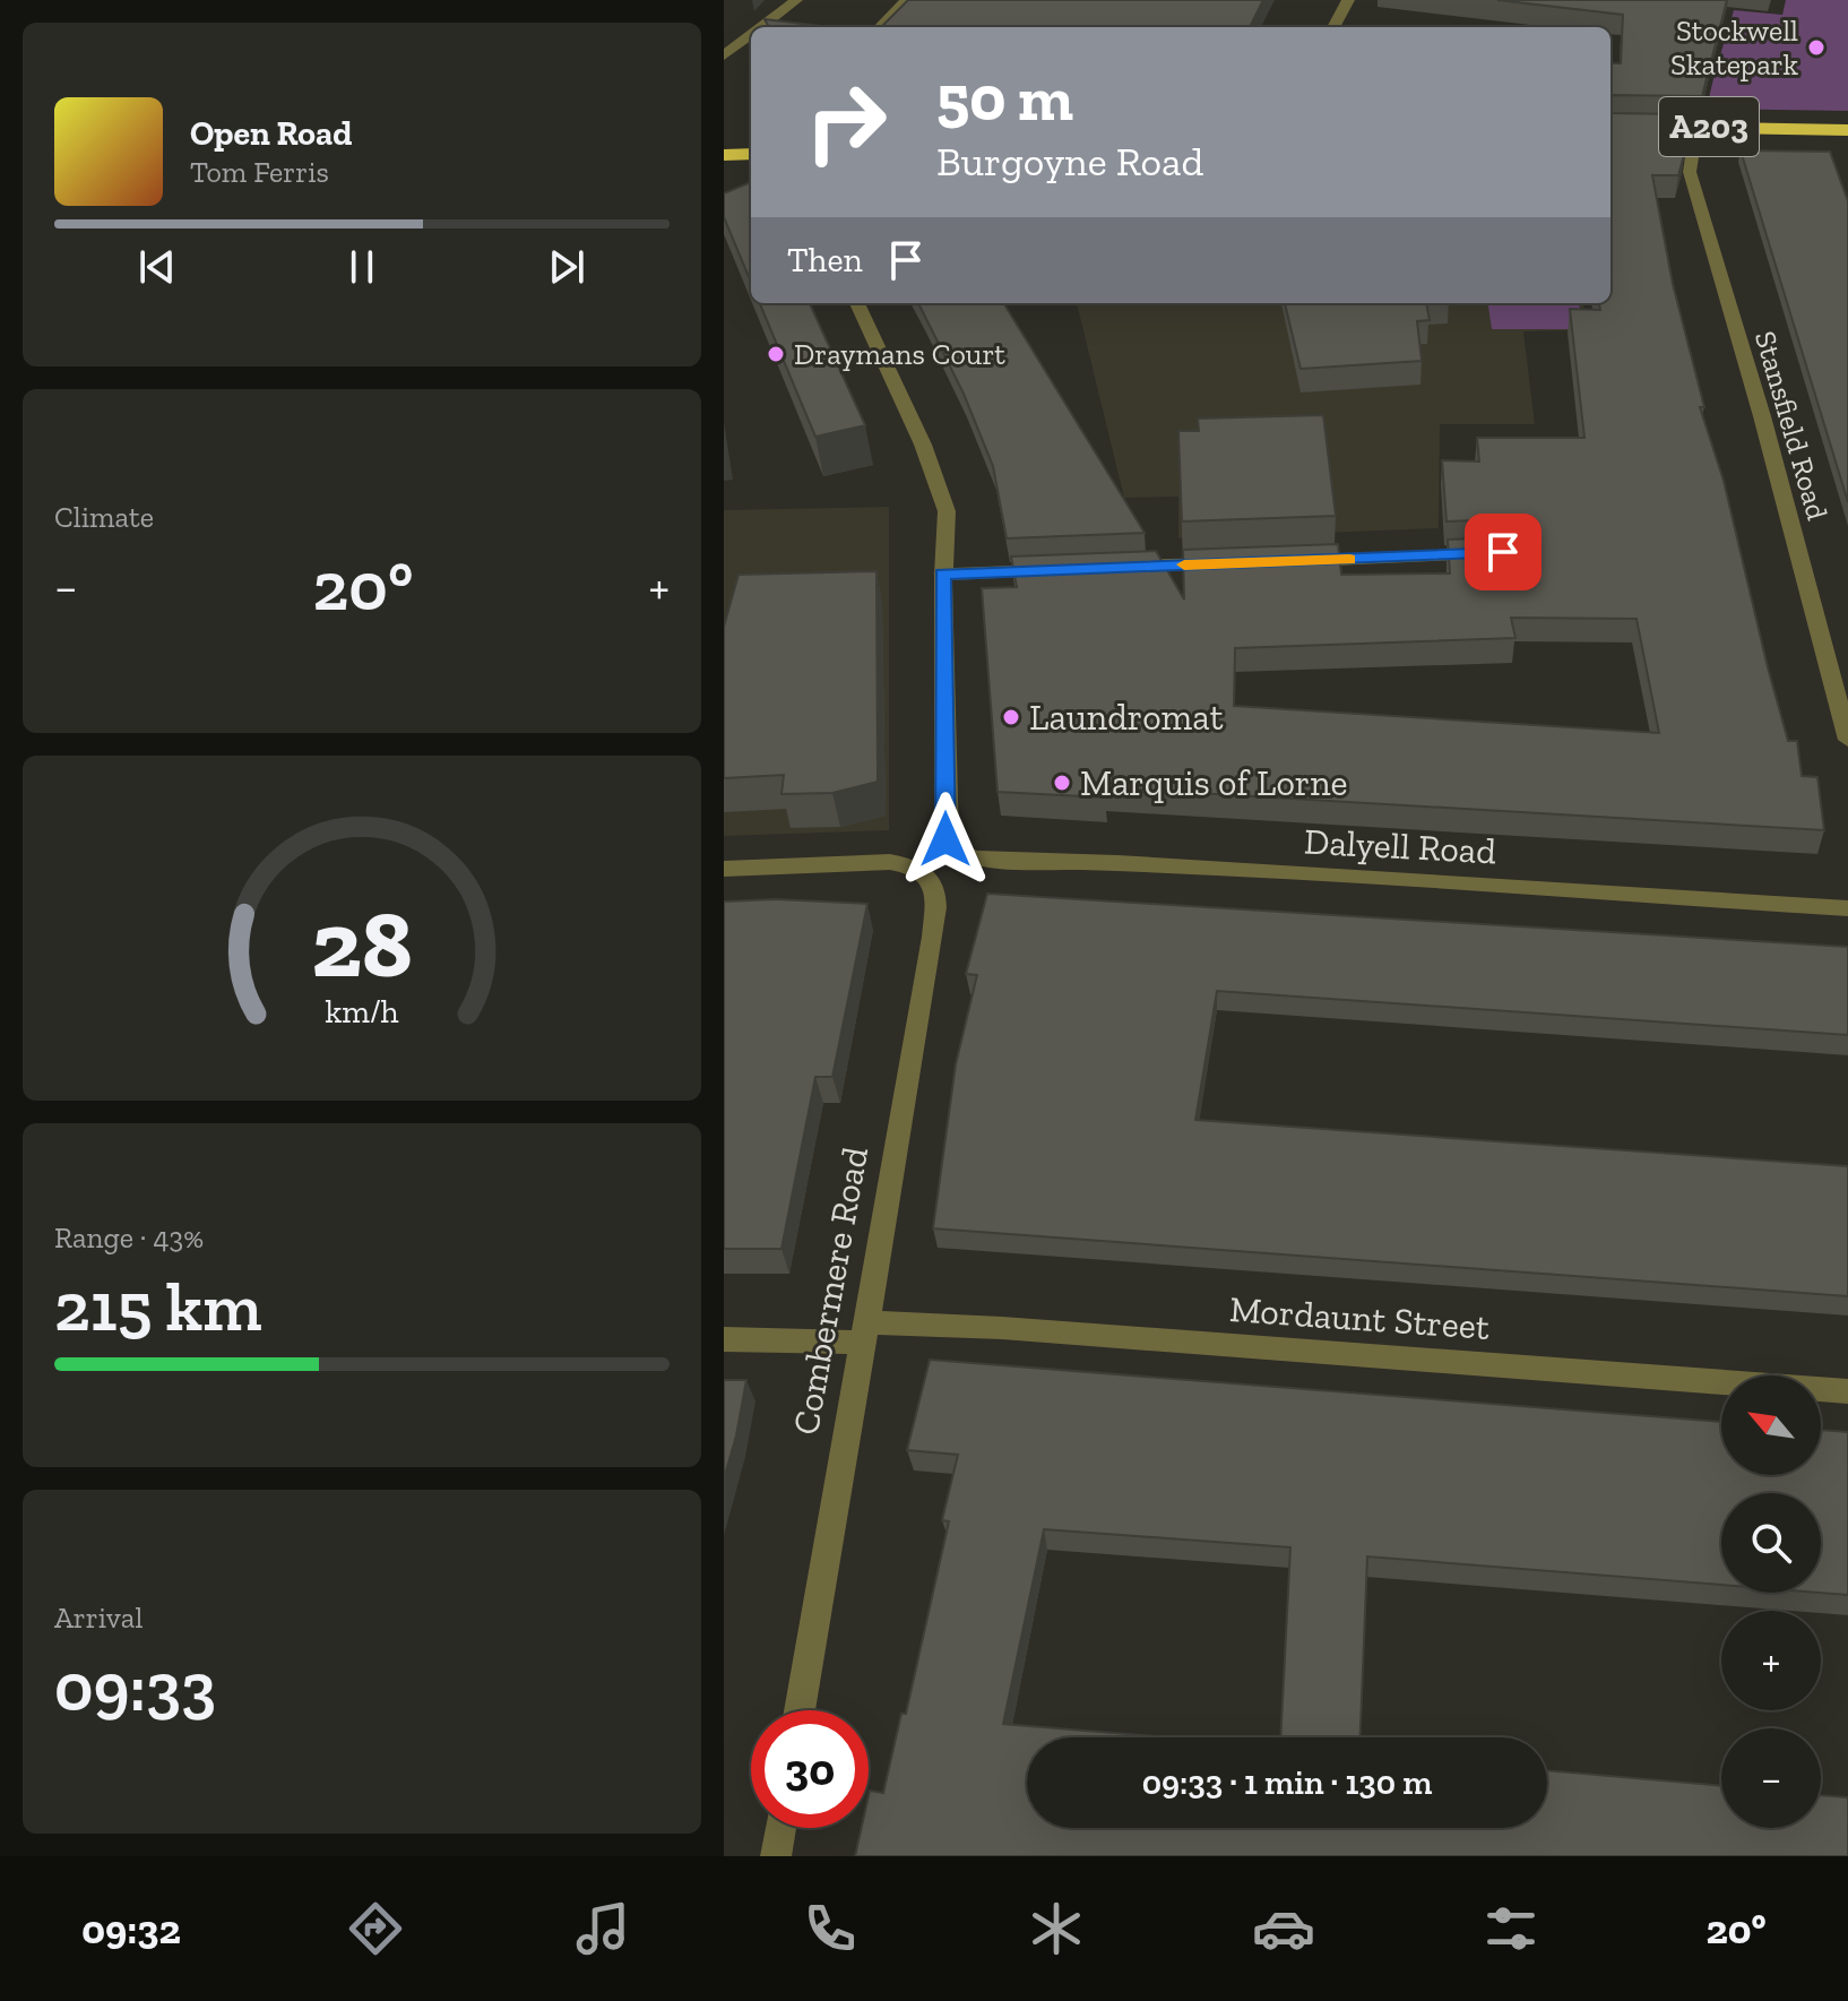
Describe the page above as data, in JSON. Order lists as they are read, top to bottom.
{
  "streets": {
    "highway": ["A203"],
    "street": [
      "Stansfield Road",
      "Dalyell Road",
      "Combermere Road",
      "Mordaunt Street"
    ]
  },
  "crossings": [
    ["A203", "Stansfield Road"],
    ["Combermere Road", "Mordaunt Street"]
  ],
  "places": [
    "Stockwell Skatepark",
    "Draymans Court",
    "Laundromat",
    "Marquis of Lorne"
  ],
  "north": "top left",
  "page": {
    "turn": ["50 m", "Burgoyne Road"],
    "song": ["Open Road", "Tom Ferris"],
    "then": "Then",
    "tile": [
      "Climate",
      ["Range · 43%", "215 km"],
      ["Arrival", "09:33"]
    ],
    "heat": ["−", "20°", "+"],
    "map_buttons": ["+", "−"],
    "limit": "30",
    "trip": "09:33 · 1 min · 130 m",
    "tabs": ["09:32", "20°"],
    "gauge": ["28", "km/h"]
  }
}
